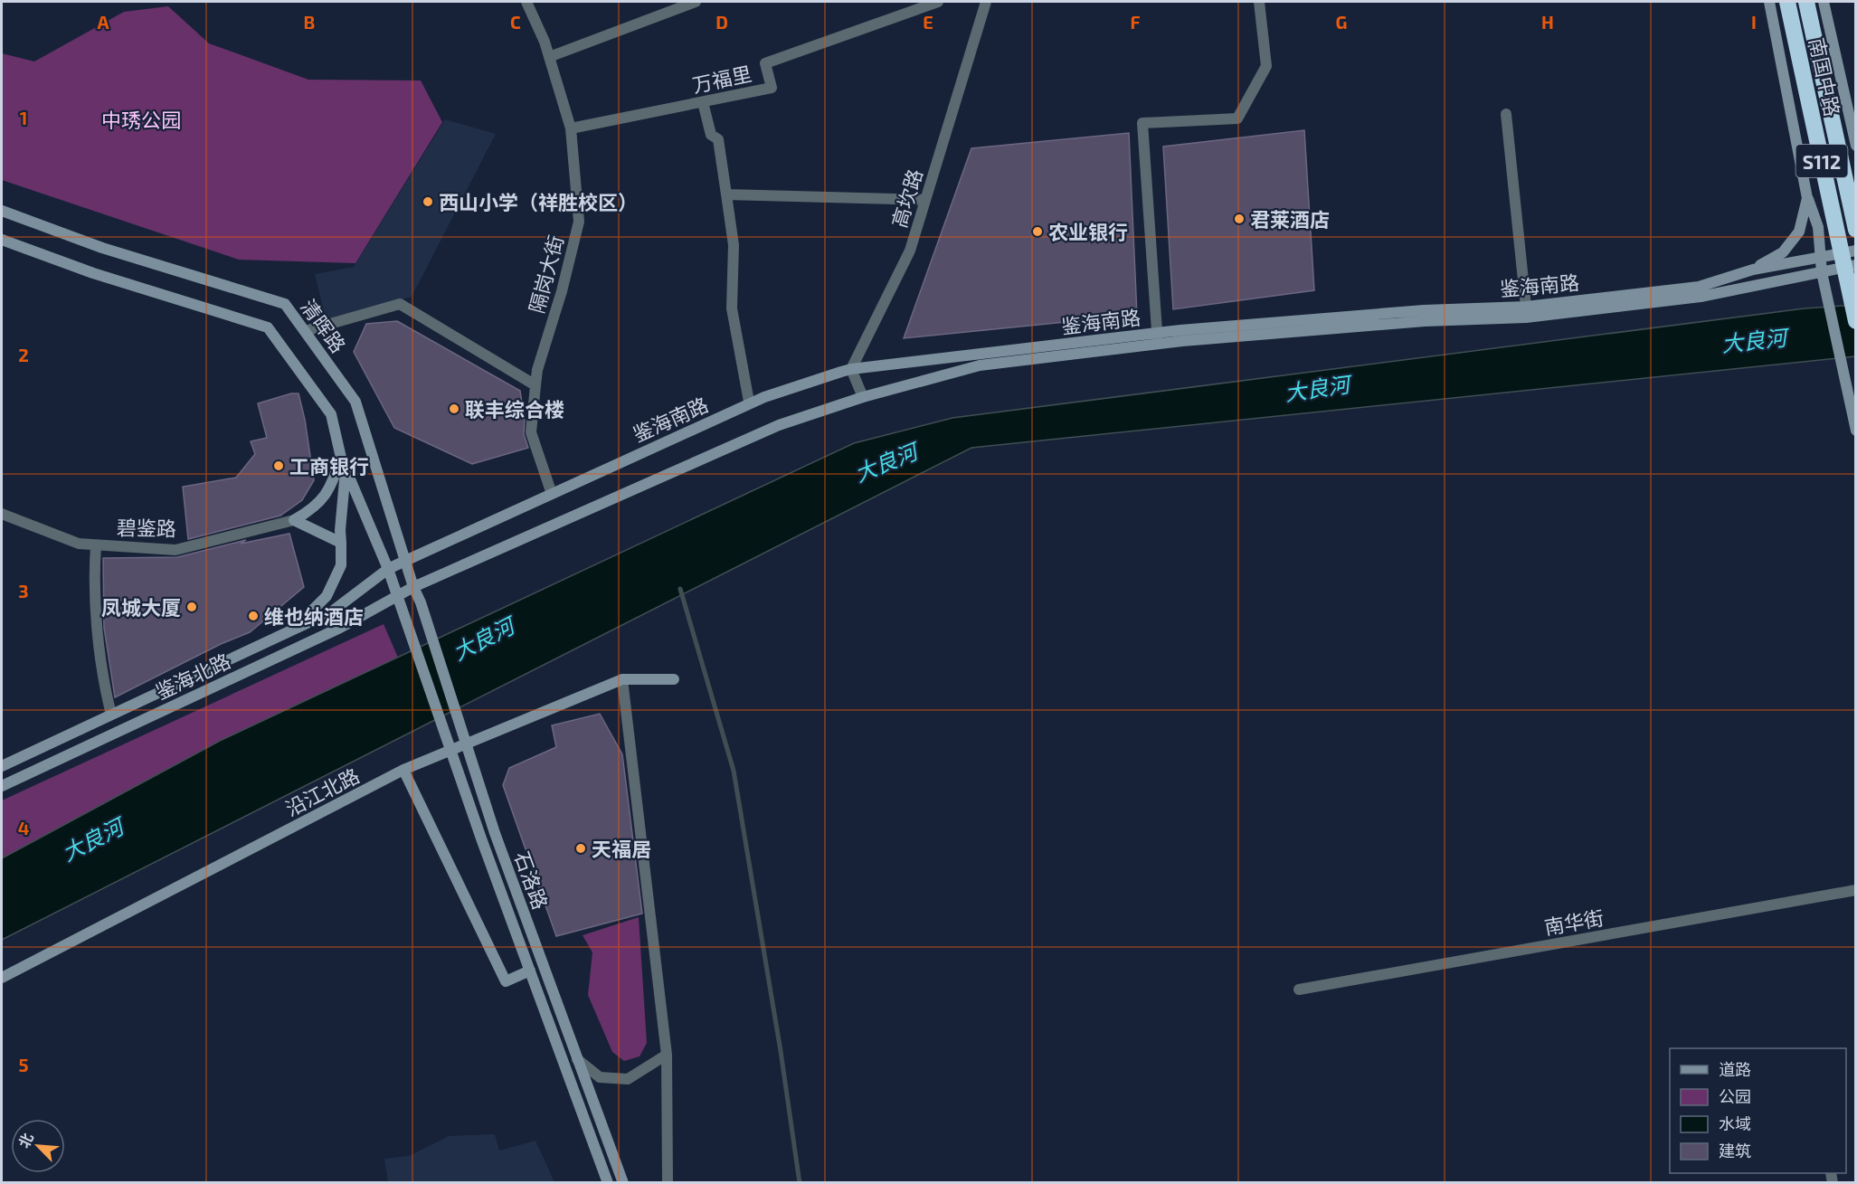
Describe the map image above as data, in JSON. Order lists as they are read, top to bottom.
{
  "streets": {
    "highway": ["南国中路", "S112"],
    "main road": [
      "鉴海南路",
      "清晖路",
      "鉴海北路",
      "沿江北路",
      "石洛路"
    ],
    "street": [
      "万福里",
      "高坎路",
      "隔岗大街",
      "碧鉴路",
      "南华街"
    ]
  },
  "crossings": [
    ["万福里", "隔岗大街"],
    ["高坎路", "鉴海南路"],
    ["隔岗大街", "鉴海南路"],
    ["鉴海南路", "清晖路"],
    ["鉴海南路", "鉴海北路"],
    ["鉴海南路", "石洛路"],
    ["清晖路", "石洛路"],
    ["鉴海北路", "石洛路"]
  ],
  "water": ["大良河"],
  "parks": ["中琇公园"],
  "places": [
    "西山小学（祥胜校区）",
    "君莱酒店",
    "农业银行",
    "联丰综合楼",
    "工商银行",
    "凤城大厦",
    "维也纳酒店",
    "天福居"
  ],
  "legend": [
    "道路",
    "公园",
    "水域",
    "建筑"
  ],
  "north": "top left",
  "grid": {
    "columns": [
      "A",
      "B",
      "C",
      "D",
      "E",
      "F",
      "G",
      "H",
      "I"
    ],
    "rows": [
      "1",
      "2",
      "3",
      "4",
      "5"
    ]
  }
}
